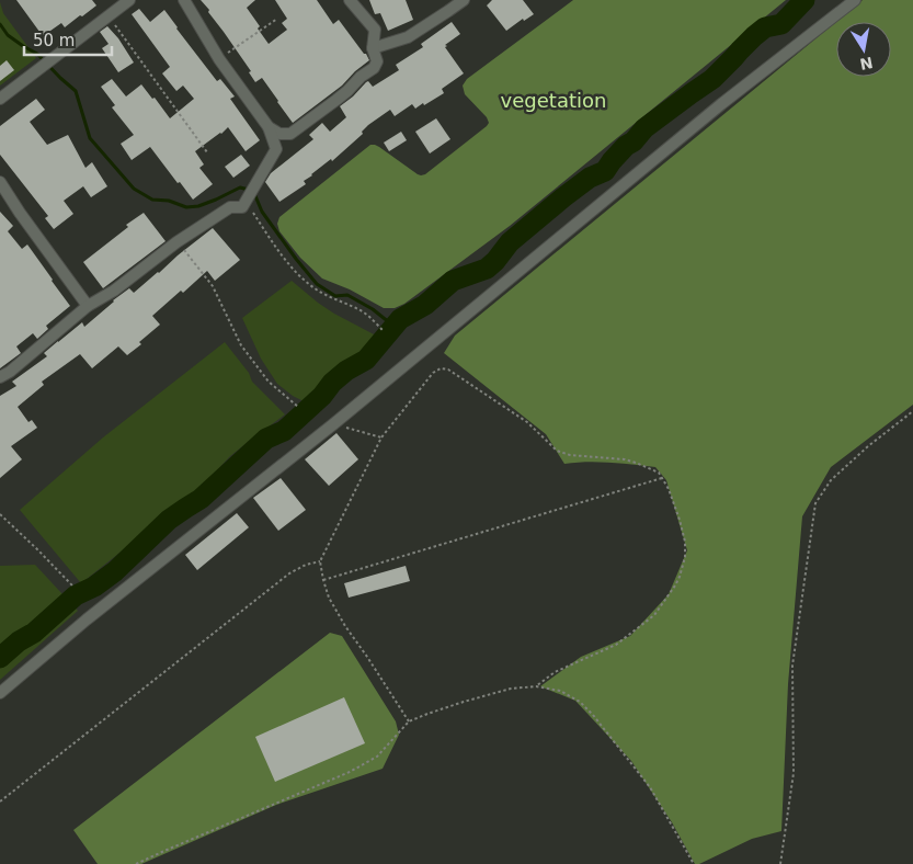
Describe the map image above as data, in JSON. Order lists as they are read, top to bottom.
{
  "parks": ["vegetation"],
  "scale_bar": "50 m",
  "north": "bottom"
}
